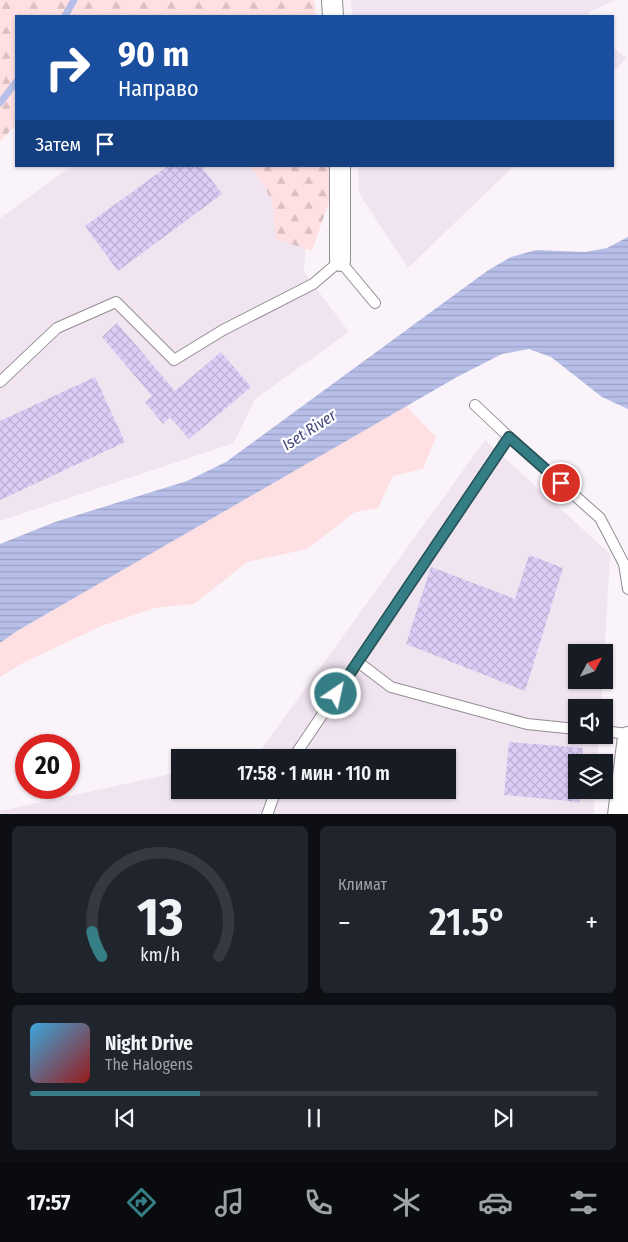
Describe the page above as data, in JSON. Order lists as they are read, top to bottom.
{
  "water": ["Iset River"],
  "north": "top right",
  "page": {
    "turn": ["90 m", "Направо"],
    "then": "Затем",
    "limit": "20",
    "trip": "17:58 · 1 мин · 110 m",
    "tile": "Климат",
    "heat": ["−", "21.5°", "+"],
    "song": ["Night Drive", "The Halogens"],
    "tabs": "17:57",
    "gauge": ["13", "km/h"]
  }
}
